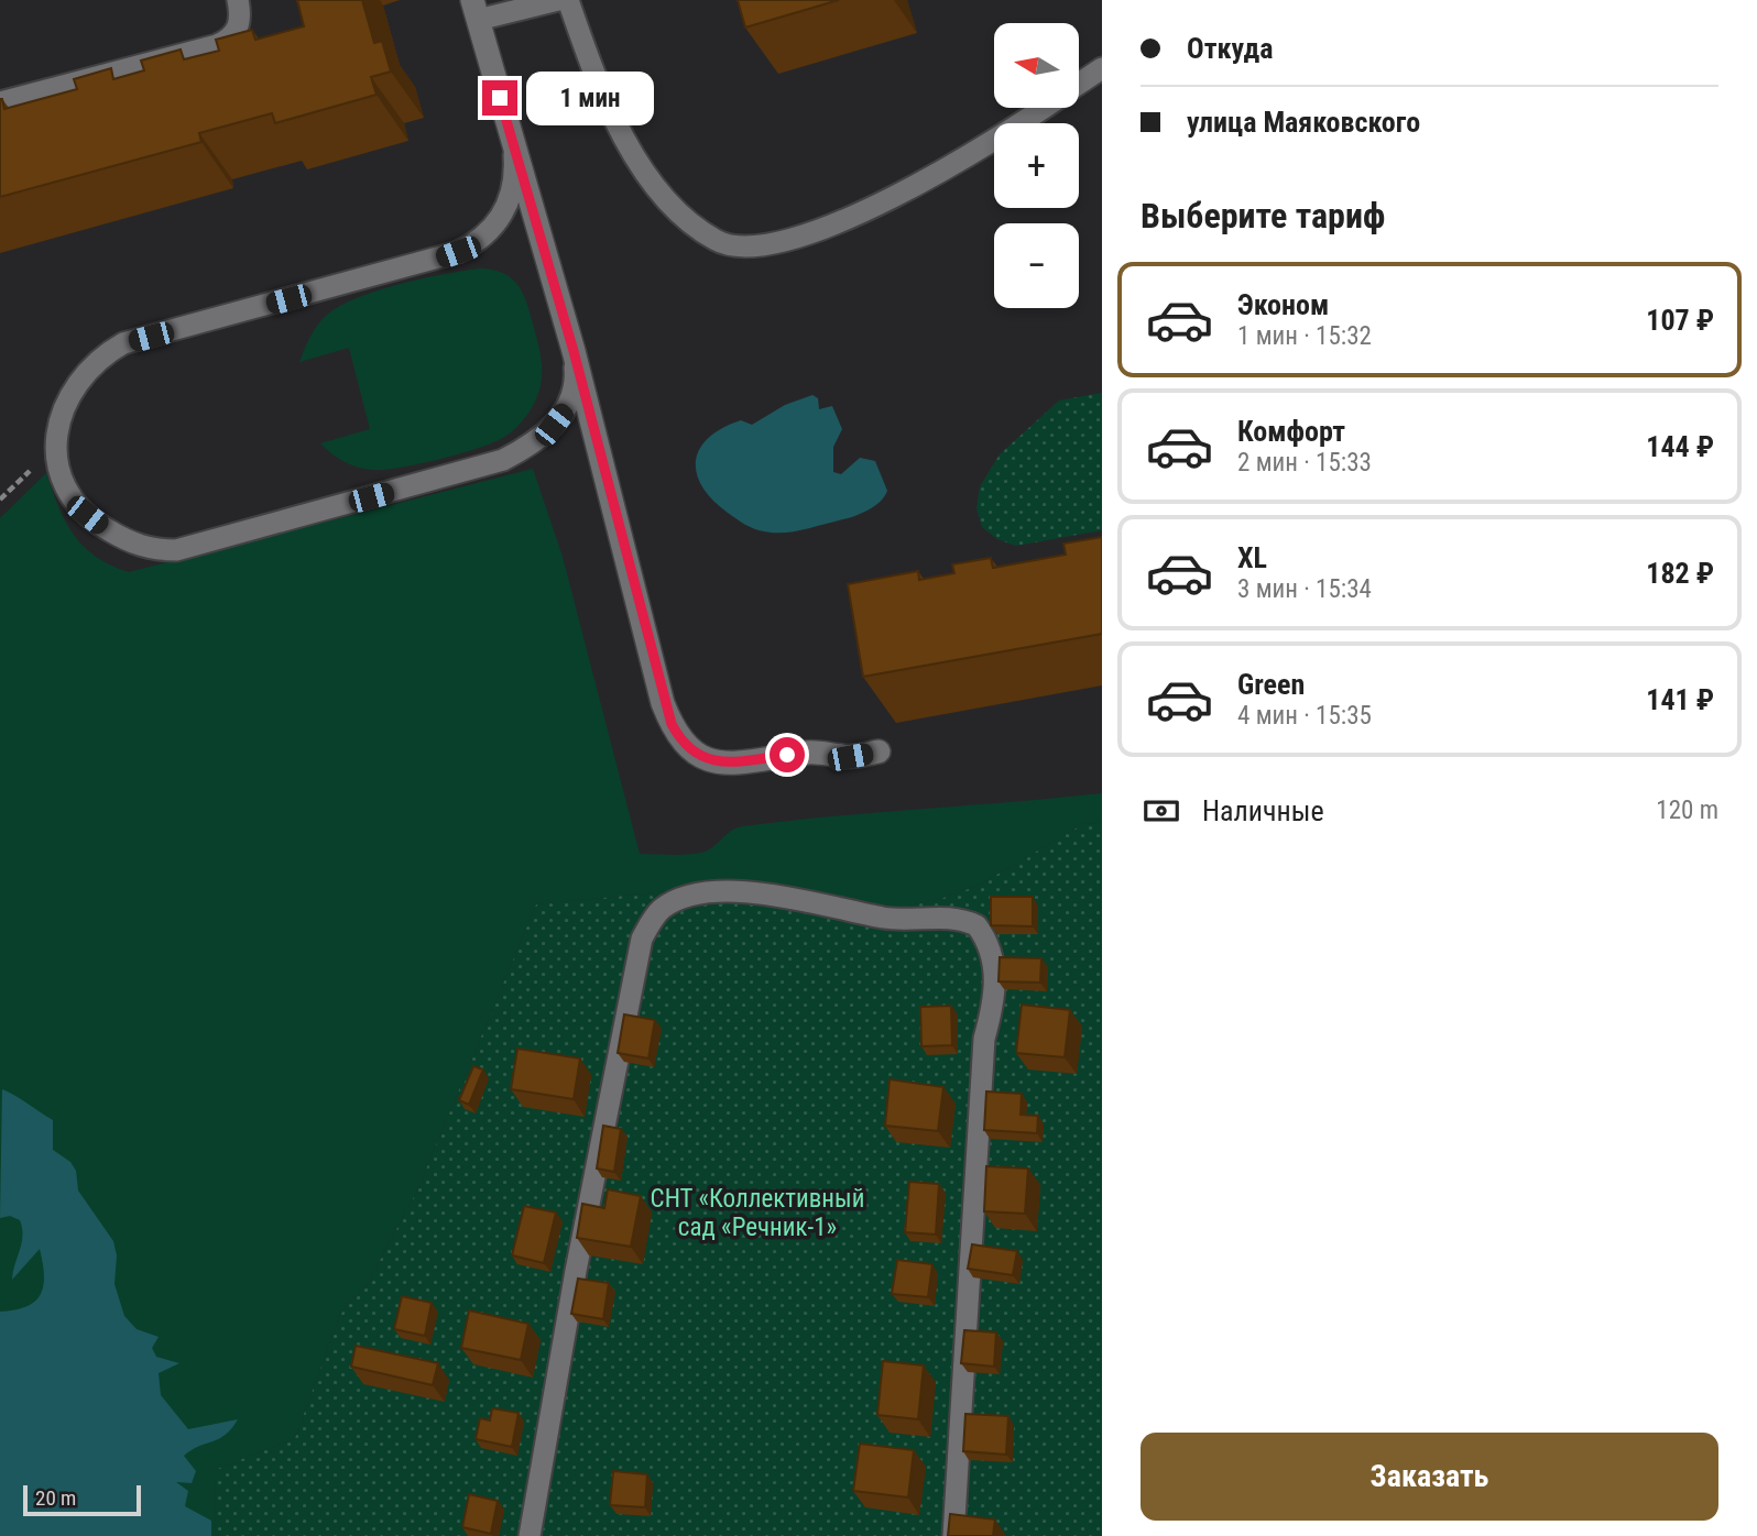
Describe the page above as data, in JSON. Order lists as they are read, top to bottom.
{
  "parks": ["СНТ «Коллективный сад «Речник-1»"],
  "scale_bar": "20 m",
  "north": "left",
  "page": {
    "banner": ["Откуда", "улица Маяковского"],
    "map_buttons": ["+", "−"],
    "bubble": "1 мин",
    "heading": "Выберите тариф",
    "list": [
      {
        "name": "Эконом",
        "note": "1 мин · 15:32",
        "value": "107 ₽"
      },
      {
        "name": "Комфорт",
        "note": "2 мин · 15:33",
        "value": "144 ₽"
      },
      {
        "name": "XL",
        "note": "3 мин · 15:34",
        "value": "182 ₽"
      },
      {
        "name": "Green",
        "note": "4 мин · 15:35",
        "value": "141 ₽"
      }
    ],
    "pay": ["Наличные", "120 m"],
    "buttons": "Заказать",
    "scale": "20 m"
  }
}
